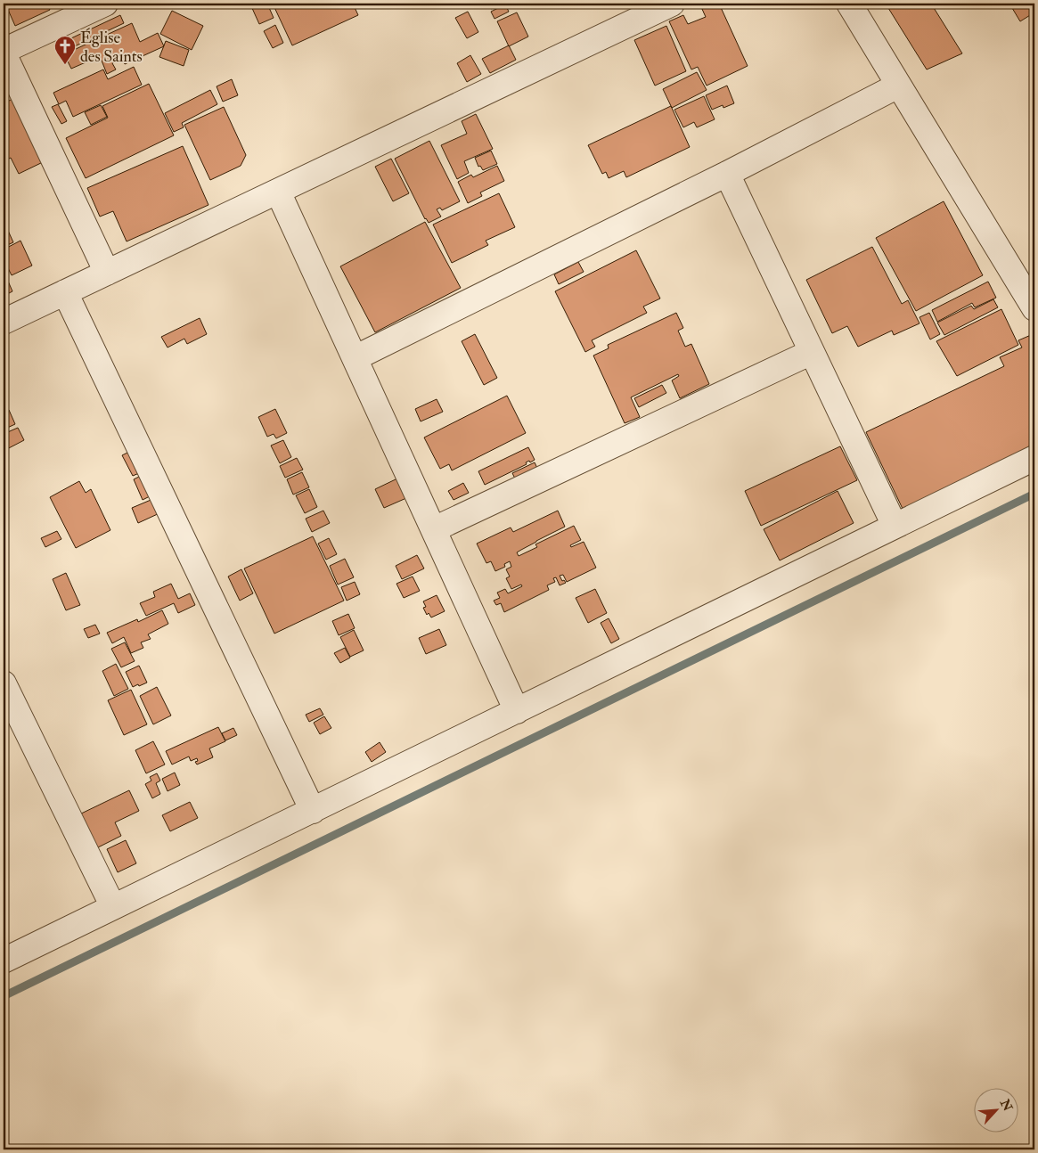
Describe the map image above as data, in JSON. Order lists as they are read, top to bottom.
{
  "places": {
    "church": ["Église des Saints"]
  },
  "north": "top right"
}
